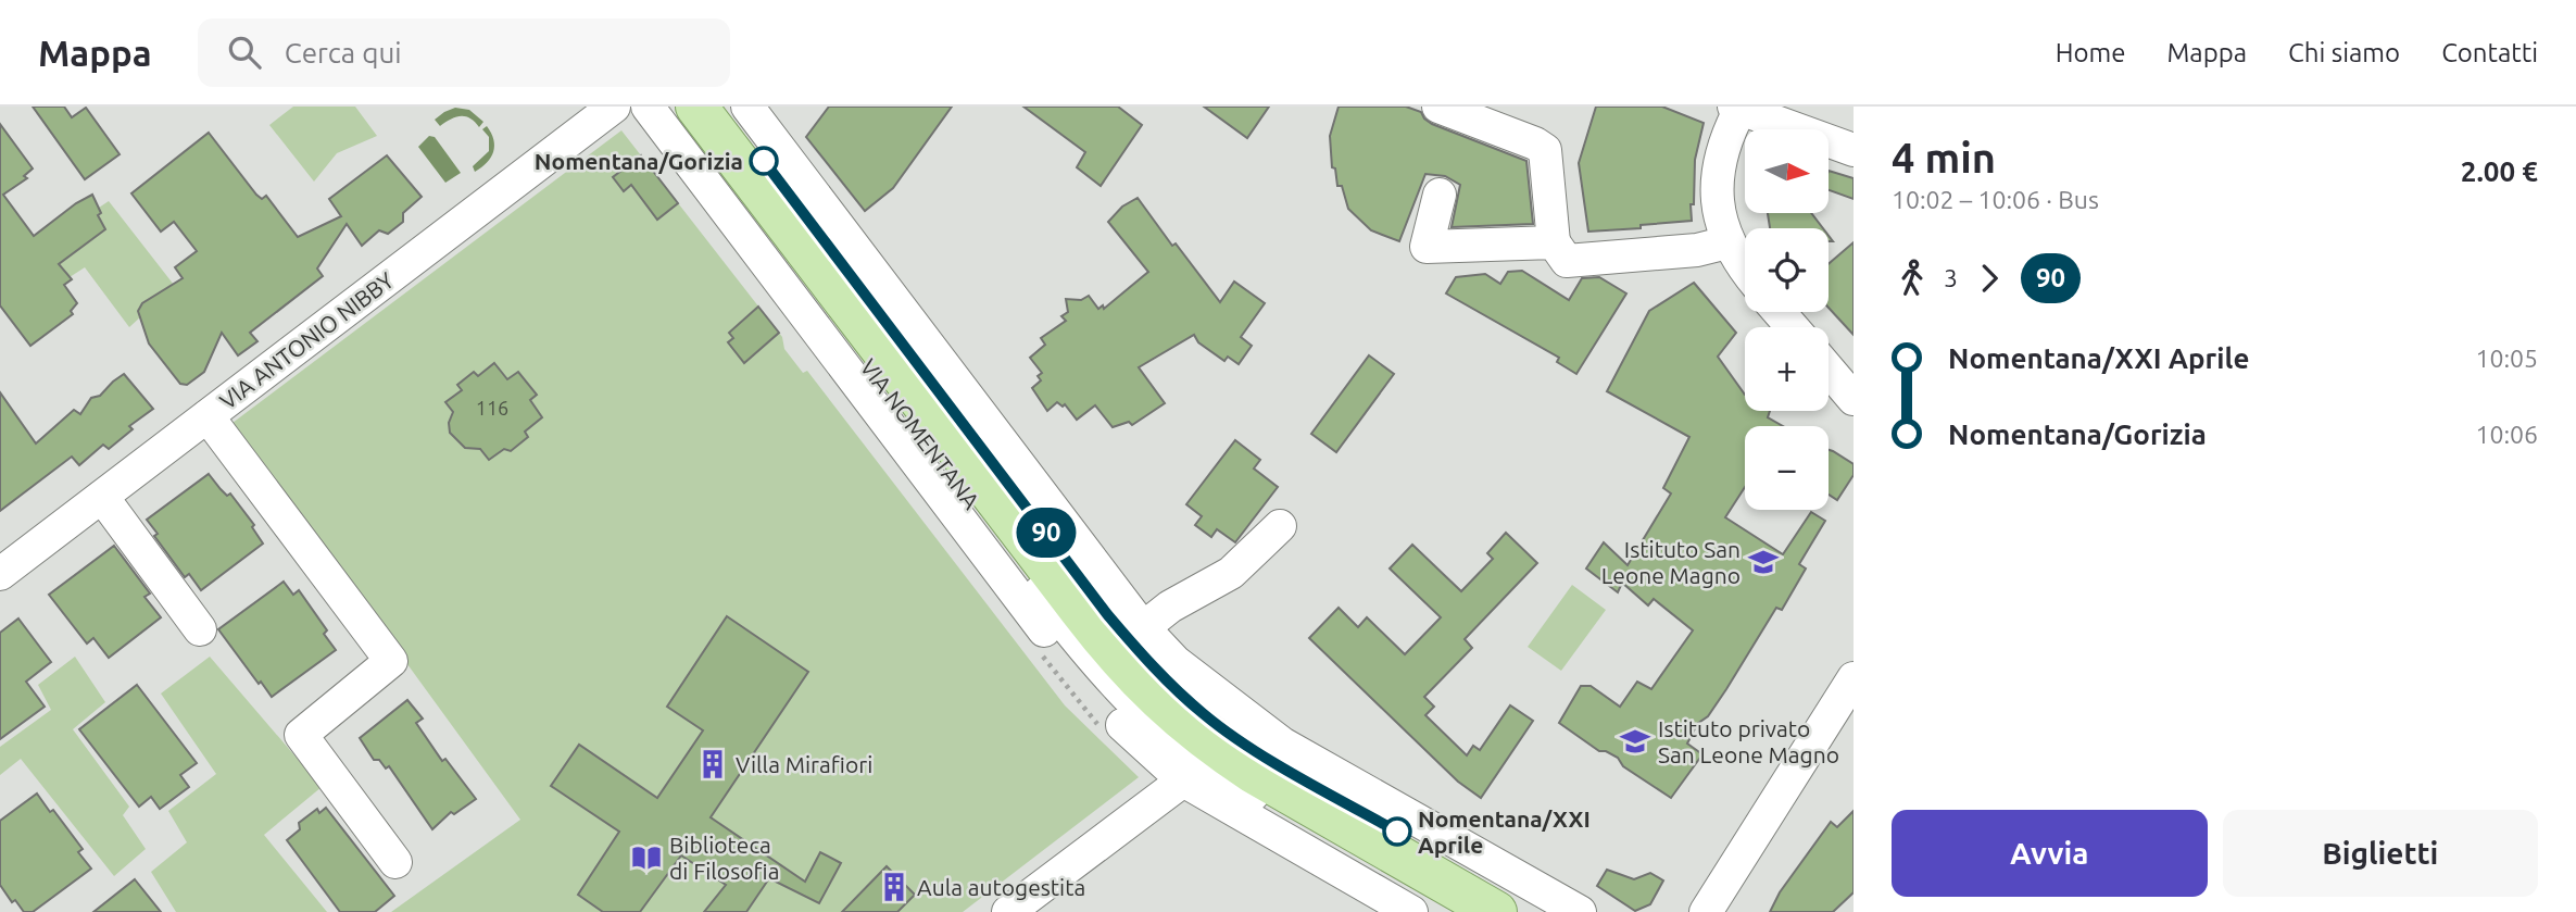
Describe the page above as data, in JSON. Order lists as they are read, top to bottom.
{
  "streets": {
    "main road": ["VIA NOMENTANA"],
    "street": ["VIA ANTONIO NIBBY"]
  },
  "places": {
    "other": ["Nomentana/Gorizia", "Nomentana/XXI Aprile"],
    "school or university": ["Istituto San Leone Magno", "Istituto privato San Leone Magno"],
    "building": ["Villa Mirafiori", "Aula autogestita"],
    "library": ["Biblioteca di Filosofia"]
  },
  "lines": ["bus line 90"],
  "house_numbers": ["116"],
  "north": "right",
  "page": {
    "header": "Mappa",
    "search": "Cerca qui",
    "nav": [
      "Home",
      "Mappa",
      "Chi siamo",
      "Contatti"
    ],
    "on_map": "90",
    "heading": ["4 min", "10:02 – 10:06 · Bus", "2.00 €"],
    "map_buttons": ["+", "−"],
    "legs": ["3", "90"],
    "list": [
      {
        "name": "Nomentana/XXI Aprile",
        "value": "10:05"
      },
      {
        "name": "Nomentana/Gorizia",
        "value": "10:06"
      }
    ],
    "buttons": ["Avvia", "Biglietti"]
  }
}
